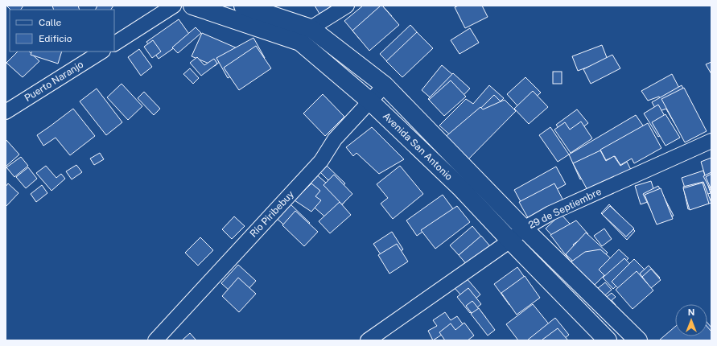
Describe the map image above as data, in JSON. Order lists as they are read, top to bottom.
{
  "streets": {
    "main road": ["Avenida San Antonio"],
    "street": ["Puerto Naranjo", "29 de Septiembre", "Río Piribebuy"]
  },
  "crossings": [
    ["Avenida San Antonio", "29 de Septiembre"],
    ["Avenida San Antonio", "Río Piribebuy"]
  ],
  "legend": ["Calle", "Edificio"],
  "north": "top"
}
